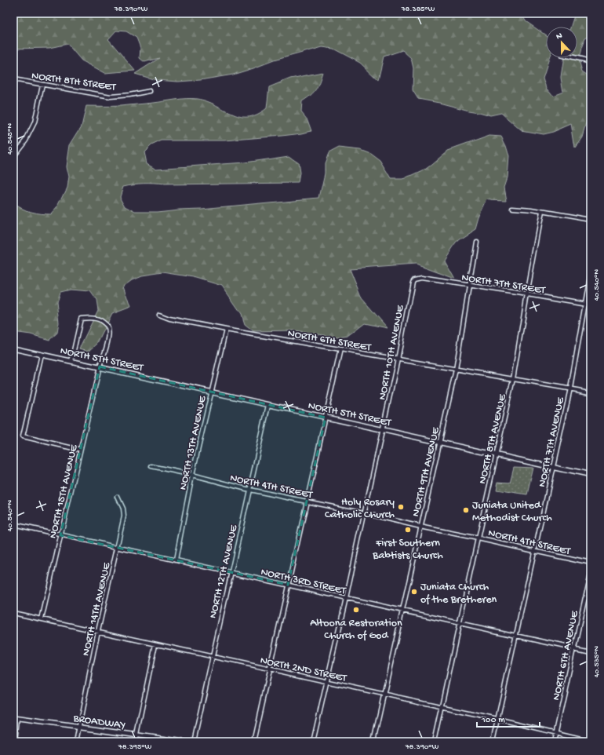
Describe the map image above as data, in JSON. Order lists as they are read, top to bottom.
{
  "streets": {
    "street": [
      "NORTH 8TH STREET",
      "NORTH 7TH STREET",
      "NORTH 6TH STREET",
      "NORTH 10TH AVENUE",
      "NORTH 5TH STREET",
      "NORTH 8TH AVENUE",
      "NORTH 7TH AVENUE",
      "NORTH 13TH AVENUE",
      "NORTH 9TH AVENUE",
      "NORTH 4TH STREET",
      "NORTH 15TH AVENUE",
      "NORTH 12TH AVENUE",
      "NORTH 3RD STREET",
      "NORTH 14TH AVENUE",
      "NORTH 6TH AVENUE",
      "NORTH 2ND STREET",
      "BROADWAY"
    ]
  },
  "crossings": [
    ["NORTH 7TH STREET", "NORTH 10TH AVENUE"],
    ["NORTH 7TH STREET", "NORTH 8TH AVENUE"],
    ["NORTH 7TH STREET", "NORTH 7TH AVENUE"],
    ["NORTH 7TH STREET", "NORTH 9TH AVENUE"],
    ["NORTH 6TH STREET", "NORTH 10TH AVENUE"],
    ["NORTH 6TH STREET", "NORTH 8TH AVENUE"],
    ["NORTH 6TH STREET", "NORTH 7TH AVENUE"],
    ["NORTH 6TH STREET", "NORTH 13TH AVENUE"],
    ["NORTH 6TH STREET", "NORTH 9TH AVENUE"],
    ["NORTH 10TH AVENUE", "NORTH 5TH STREET"],
    ["NORTH 10TH AVENUE", "NORTH 4TH STREET"],
    ["NORTH 10TH AVENUE", "NORTH 3RD STREET"],
    ["NORTH 10TH AVENUE", "NORTH 2ND STREET"],
    ["NORTH 5TH STREET", "NORTH 8TH AVENUE"],
    ["NORTH 5TH STREET", "NORTH 7TH AVENUE"],
    ["NORTH 5TH STREET", "NORTH 13TH AVENUE"],
    ["NORTH 5TH STREET", "NORTH 9TH AVENUE"],
    ["NORTH 5TH STREET", "NORTH 15TH AVENUE"],
    ["NORTH 5TH STREET", "NORTH 12TH AVENUE"],
    ["NORTH 8TH AVENUE", "NORTH 4TH STREET"],
    ["NORTH 8TH AVENUE", "NORTH 3RD STREET"],
    ["NORTH 8TH AVENUE", "NORTH 2ND STREET"],
    ["NORTH 7TH AVENUE", "NORTH 4TH STREET"],
    ["NORTH 7TH AVENUE", "NORTH 3RD STREET"],
    ["NORTH 7TH AVENUE", "NORTH 2ND STREET"],
    ["NORTH 13TH AVENUE", "NORTH 4TH STREET"],
    ["NORTH 13TH AVENUE", "NORTH 3RD STREET"],
    ["NORTH 9TH AVENUE", "NORTH 4TH STREET"],
    ["NORTH 9TH AVENUE", "NORTH 3RD STREET"],
    ["NORTH 9TH AVENUE", "NORTH 2ND STREET"],
    ["NORTH 4TH STREET", "NORTH 12TH AVENUE"],
    ["NORTH 15TH AVENUE", "NORTH 3RD STREET"],
    ["NORTH 15TH AVENUE", "NORTH 2ND STREET"],
    ["NORTH 12TH AVENUE", "NORTH 3RD STREET"],
    ["NORTH 12TH AVENUE", "NORTH 2ND STREET"],
    ["NORTH 3RD STREET", "NORTH 14TH AVENUE"],
    ["NORTH 3RD STREET", "NORTH 6TH AVENUE"],
    ["NORTH 14TH AVENUE", "NORTH 2ND STREET"],
    ["NORTH 14TH AVENUE", "BROADWAY"],
    ["NORTH 6TH AVENUE", "NORTH 2ND STREET"]
  ],
  "places": [
    "Holy Rosary Catholic Church",
    "Juniata United Methodist Church",
    "First Southern Babtists Church",
    "Juniata Church of the Bretheren",
    "Altoona Restoration Church of God"
  ],
  "scale_bar": "100 m",
  "north": "top",
  "coordinates": [
    "78.390°W",
    "78.385°W",
    "40.545°N",
    "40.540°N",
    "40.535°N",
    "78.395°W"
  ]
}
